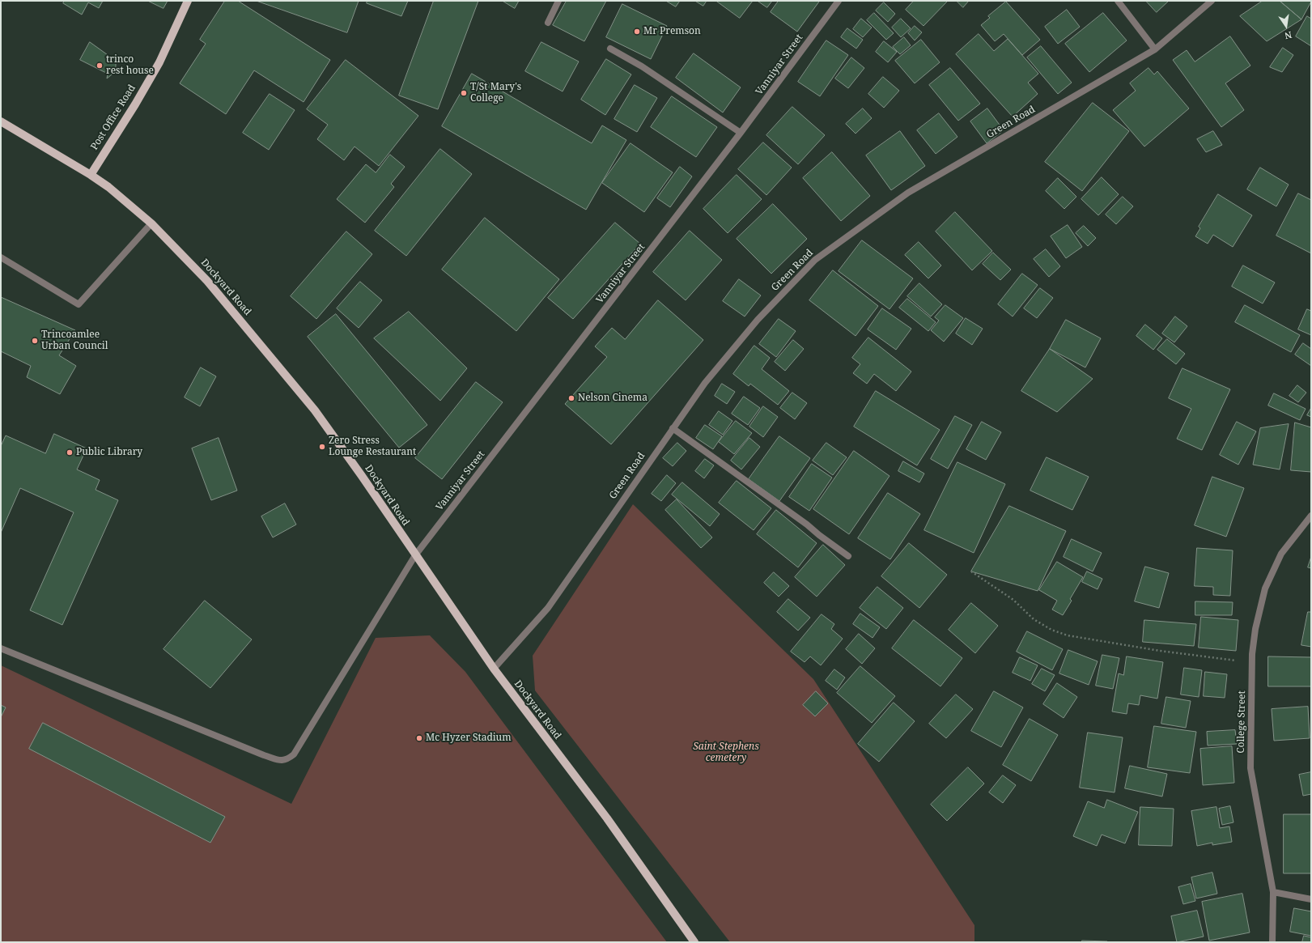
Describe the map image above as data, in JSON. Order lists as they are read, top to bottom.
{
  "streets": {
    "main road": ["Post Office Road", "Dockyard Road"],
    "street": ["Vanniyar Street", "Green Road", "College Street"]
  },
  "crossings": [
    ["Vanniyar Street", "Dockyard Road"],
    ["Post Office Road", "Dockyard Road"],
    ["Green Road", "Dockyard Road"]
  ],
  "parks": ["Saint Stephens cemetery"],
  "places": [
    "Mr Premson",
    "trinco rest house",
    "T/St Mary's College",
    "Trincoamlee Urban Council",
    "Nelson Cinema",
    "Zero Stress Lounge Restaurant",
    "Public Library",
    "Mc Hyzer Stadium"
  ],
  "north": "bottom"
}
